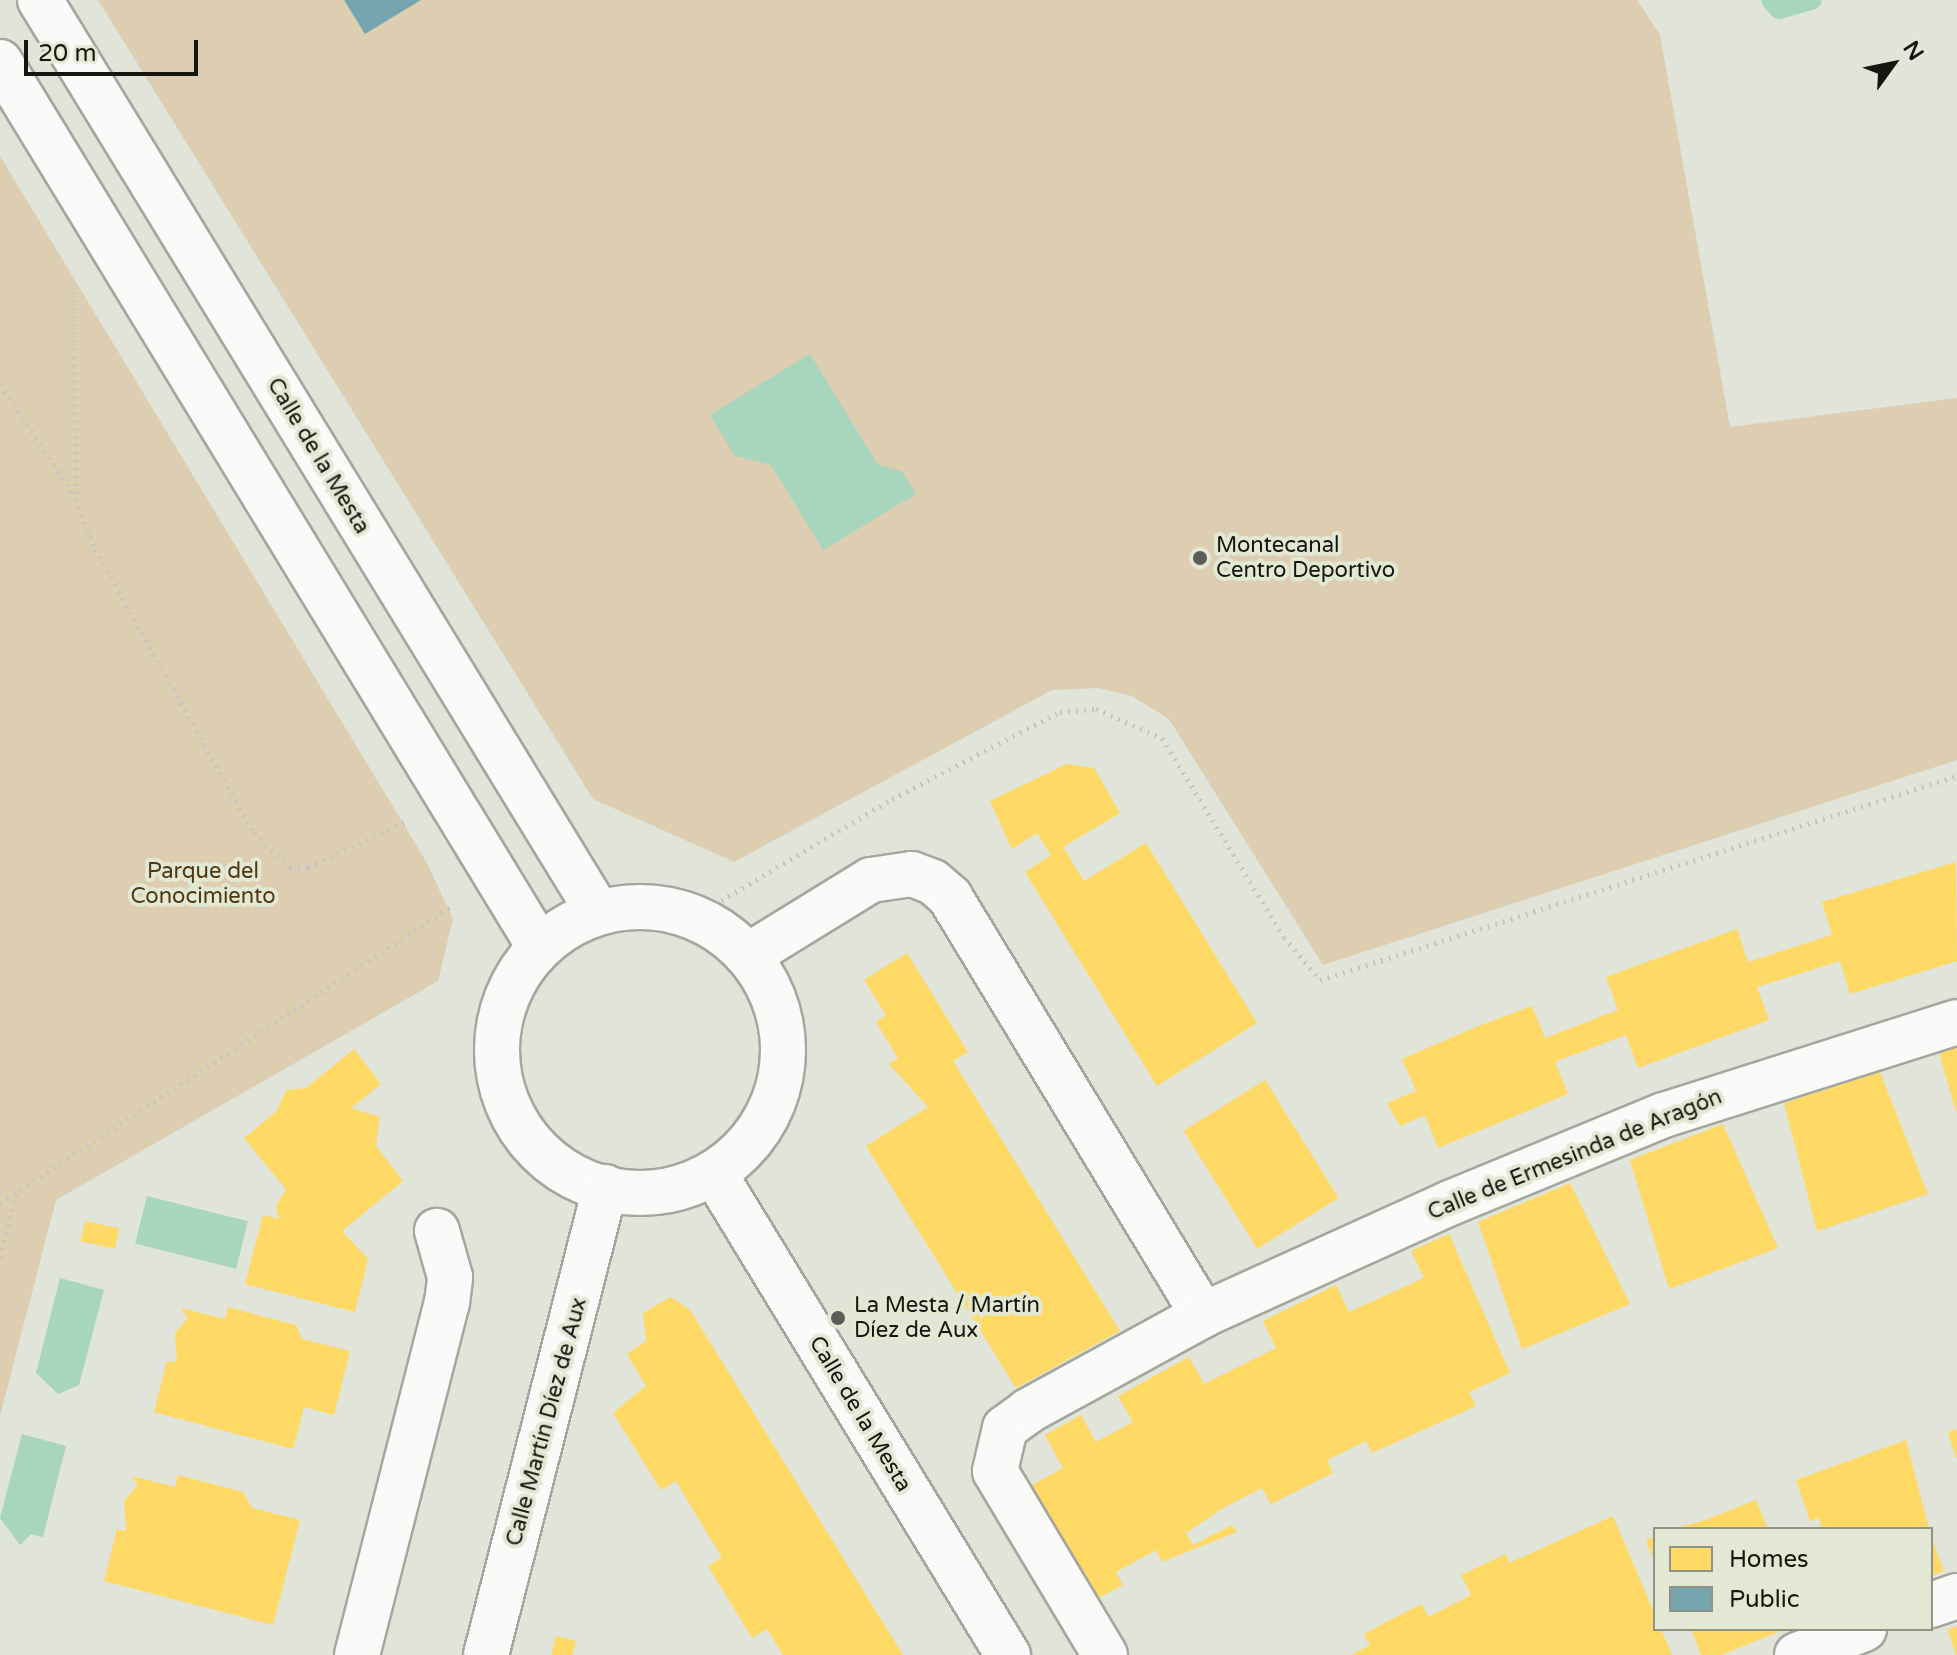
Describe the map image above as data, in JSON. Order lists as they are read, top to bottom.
{
  "streets": {
    "street": ["Calle de la Mesta", "Calle de Ermesinda de Aragón", "Calle Martín Díez de Aux"]
  },
  "crossings": [
    ["Calle de la Mesta", "Calle Martín Díez de Aux"]
  ],
  "parks": ["Parque del Conocimiento"],
  "places": ["Montecanal Centro Deportivo", "La Mesta / Martín Díez de Aux"],
  "legend": ["Homes", "Public"],
  "scale_bar": "20 m",
  "north": "top right"
}
